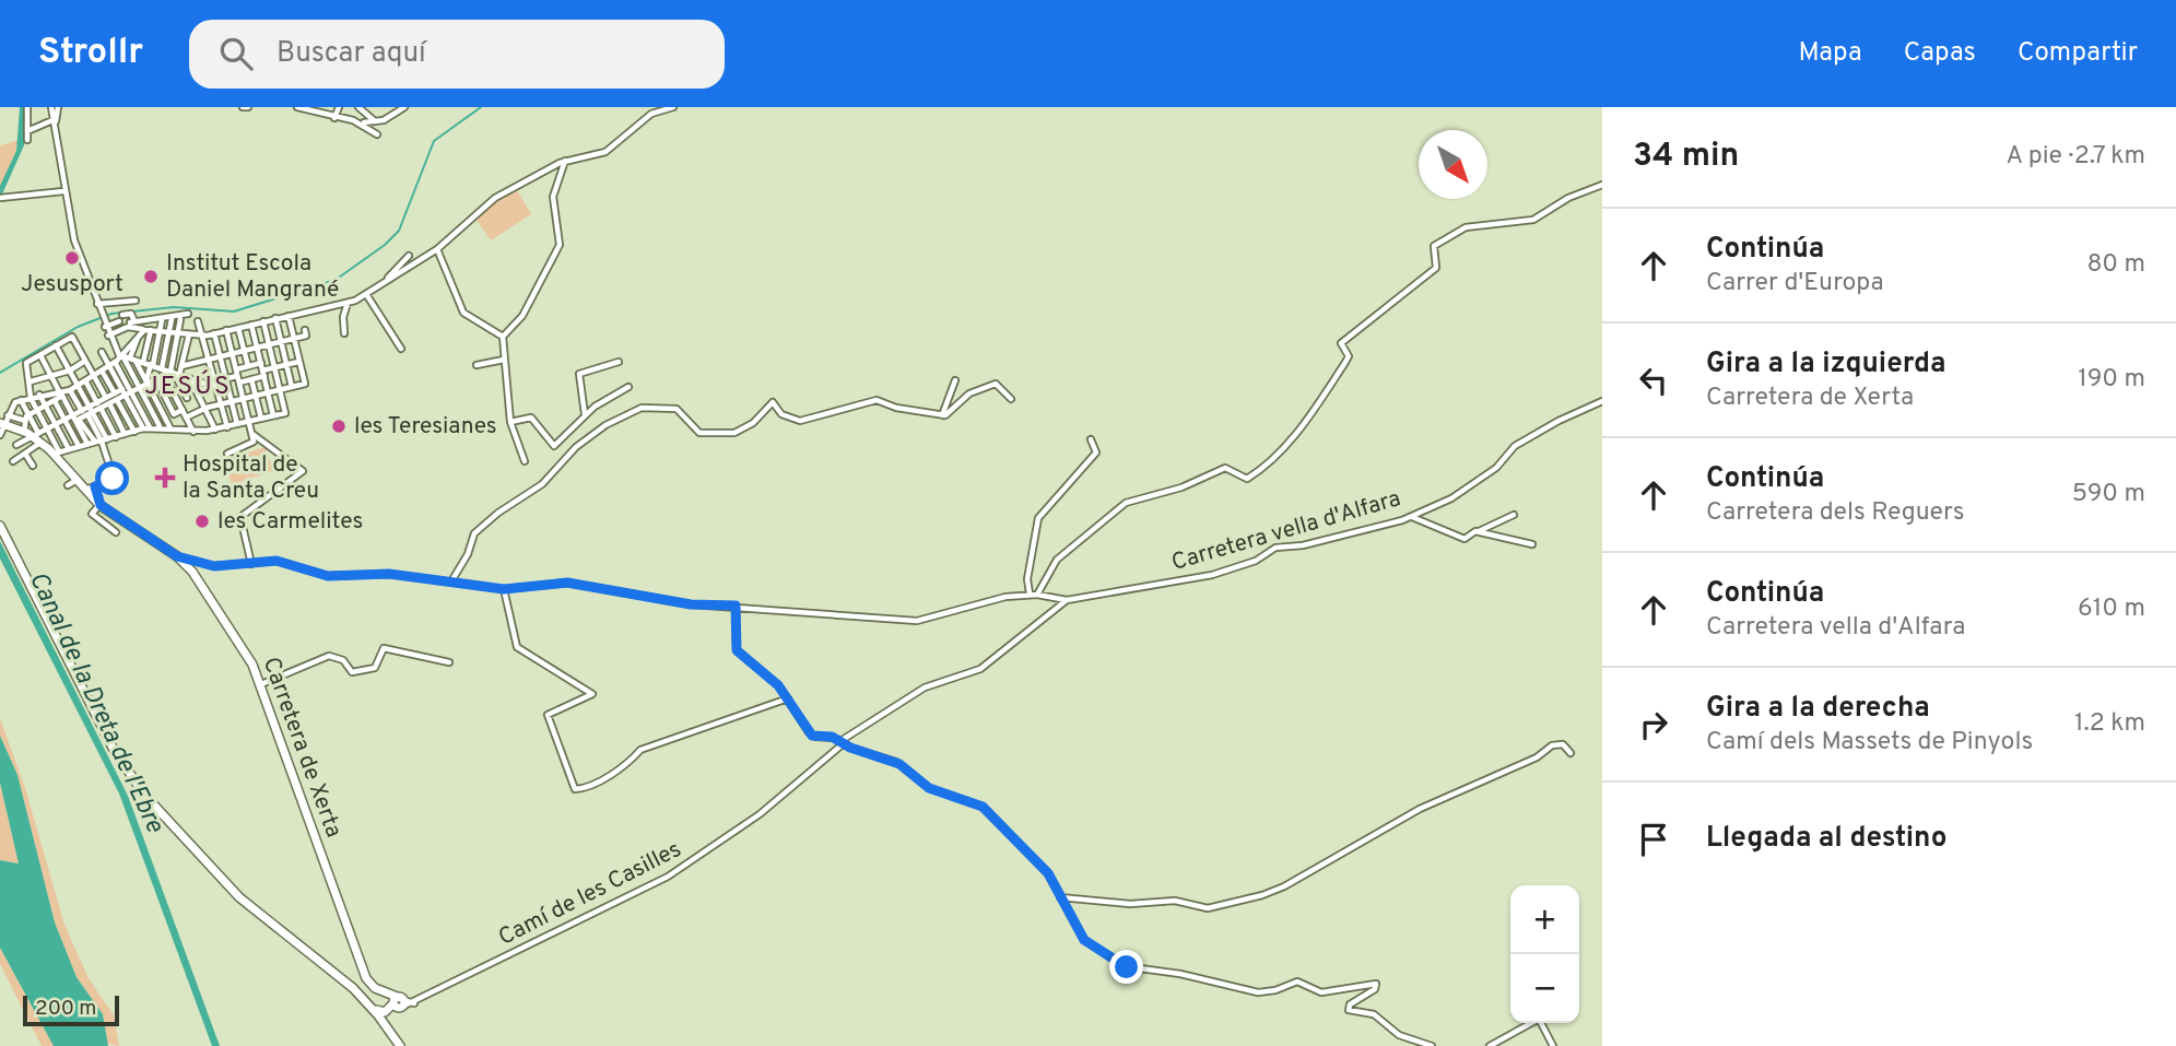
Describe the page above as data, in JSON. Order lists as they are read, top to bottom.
{
  "streets": {
    "main road": ["Carretera de Xerta"],
    "street": ["Carretera vella d'Alfara", "Camí de les Casilles"]
  },
  "crossings": [
    ["Carretera vella d'Alfara", "Carretera de Xerta"],
    ["Carretera vella d'Alfara", "Camí de les Casilles"],
    ["Carretera de Xerta", "Camí de les Casilles"]
  ],
  "districts": ["JESÚS"],
  "water": ["Canal de la Dreta de l'Ebre"],
  "places": {
    "other": [
      "Jesusport",
      "Institut Escola Daniel Mangrané",
      "les Teresianes",
      "les Carmelites"
    ],
    "health": ["Hospital de la Santa Creu"]
  },
  "scale_bar": "200 m",
  "north": "bottom right",
  "page": {
    "header": "Strollr",
    "search": "Buscar aquí",
    "nav": ["Mapa", "Capas", "Compartir"],
    "heading": ["34 min", "A pie · 2.7 km"],
    "list": [
      ["Continúa", "Carrer d'Europa", "80 m"],
      ["Gira a la izquierda", "Carretera de Xerta", "190 m"],
      ["Continúa", "Carretera dels Reguers", "590 m"],
      ["Continúa", "Carretera vella d'Alfara", "610 m"],
      ["Gira a la derecha", "Camí dels Massets de Pinyols", "1.2 km"],
      "Llegada al destino"
    ],
    "map_buttons": ["+", "−"],
    "scale": "200 m"
  }
}
